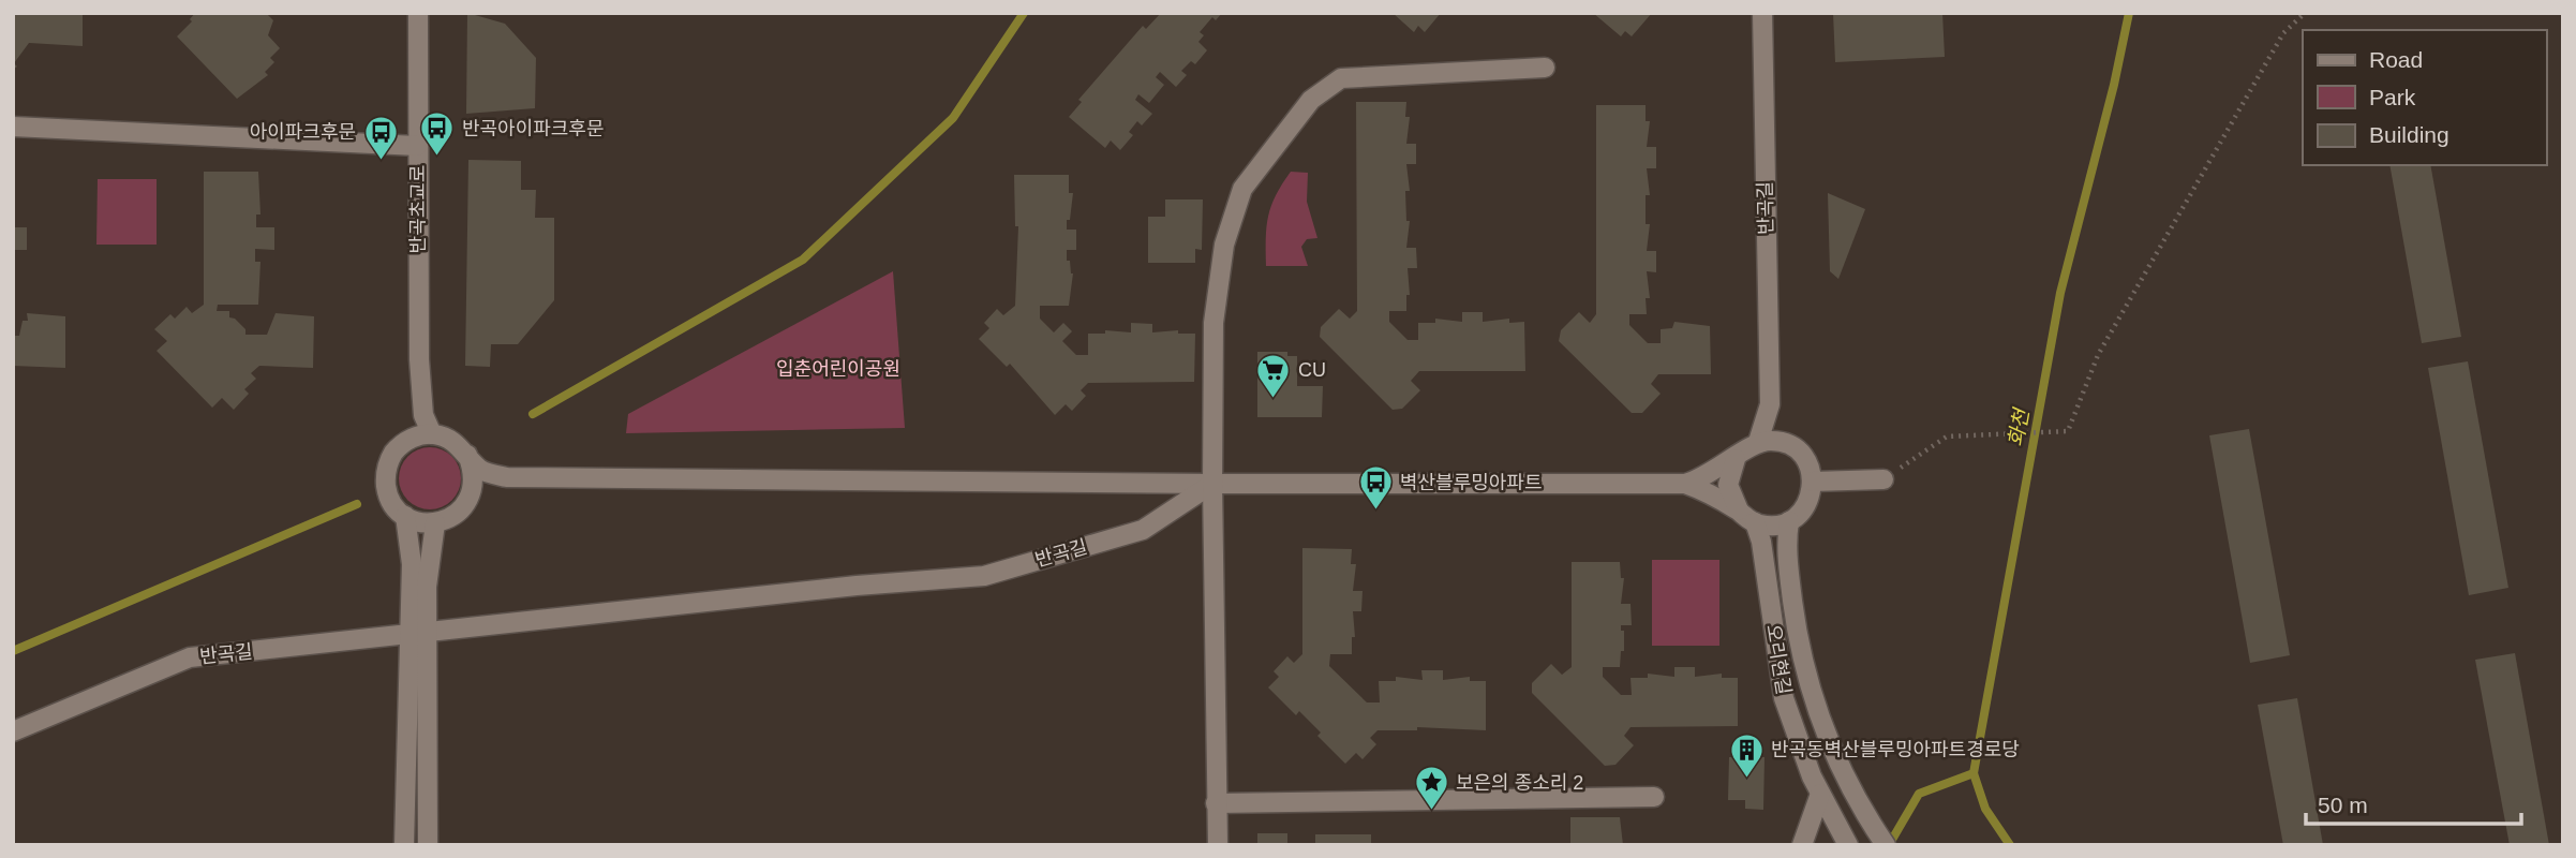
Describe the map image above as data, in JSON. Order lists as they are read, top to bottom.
{
  "streets": {
    "street": ["반곡길", "반곡초교로", "오리현길"]
  },
  "water": ["화천"],
  "parks": ["입춘어린이공원"],
  "places": {
    "bus stop": ["반곡아이파크후문", "아이파크후문", "벽산블루밍아파트"],
    "supermarket": ["CU"],
    "building": ["반곡동벽산블루밍아파트경로당"],
    "place": ["보은의 종소리 2"]
  },
  "legend": ["Road", "Park", "Building"],
  "scale_bar": "50 m"
}
